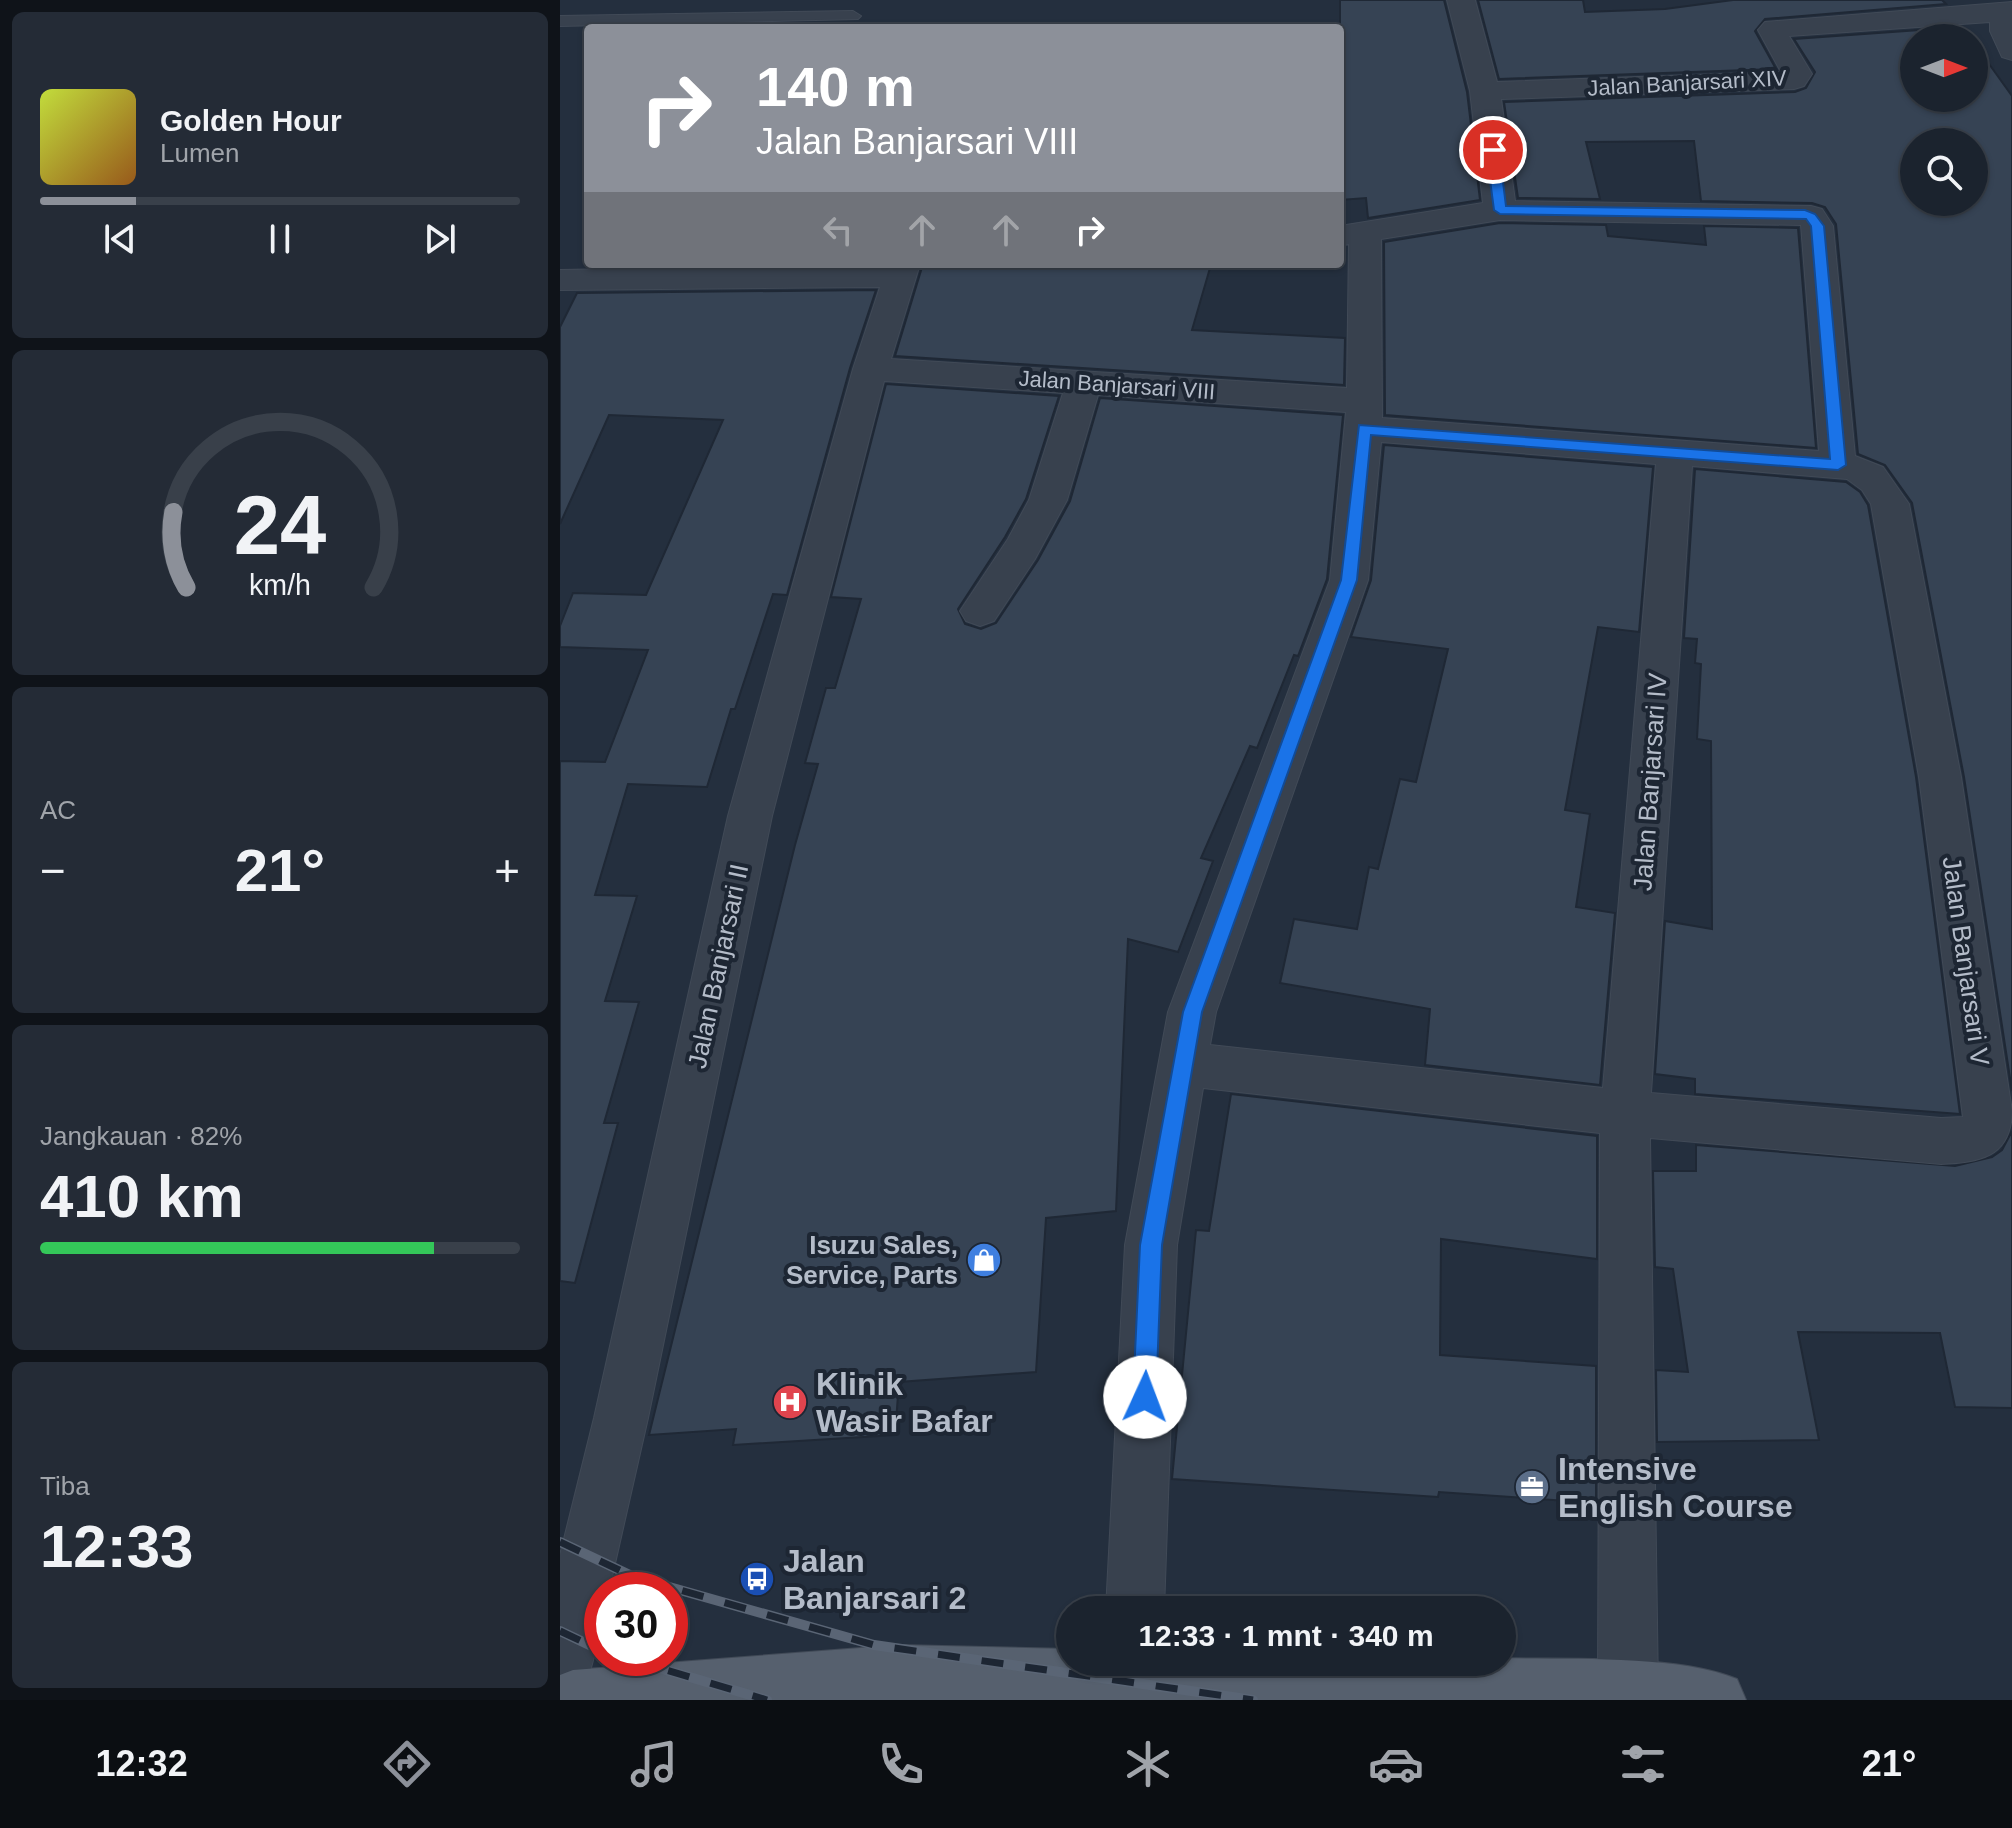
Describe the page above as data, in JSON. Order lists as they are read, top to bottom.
{
  "streets": {
    "street": [
      "Jalan Banjarsari XIV",
      "Jalan Banjarsari VIII",
      "Jalan Banjarsari IV",
      "Jalan Banjarsari V",
      "Jalan Banjarsari II"
    ]
  },
  "crossings": [
    ["Jalan Banjarsari VIII", "Jalan Banjarsari IV"],
    ["Jalan Banjarsari VIII", "Jalan Banjarsari V"],
    ["Jalan Banjarsari VIII", "Jalan Banjarsari II"],
    ["Jalan Banjarsari IV", "Jalan Banjarsari V"]
  ],
  "places": {
    "shop": ["Isuzu Sales, Service, Parts"],
    "hospital": ["Klinik Wasir Bafar"],
    "office": ["Intensive English Course"],
    "bus stop": ["Jalan Banjarsari 2"]
  },
  "north": "right",
  "page": {
    "turn": ["140 m", "Jalan Banjarsari VIII"],
    "song": ["Golden Hour", "Lumen"],
    "tile": [
      "AC",
      ["Jangkauan · 82%", "410 km"],
      ["Tiba", "12:33"]
    ],
    "heat": ["−", "21°", "+"],
    "limit": "30",
    "trip": "12:33 · 1 mnt · 340 m",
    "tabs": ["12:32", "21°"],
    "gauge": ["24", "km/h"]
  }
}
